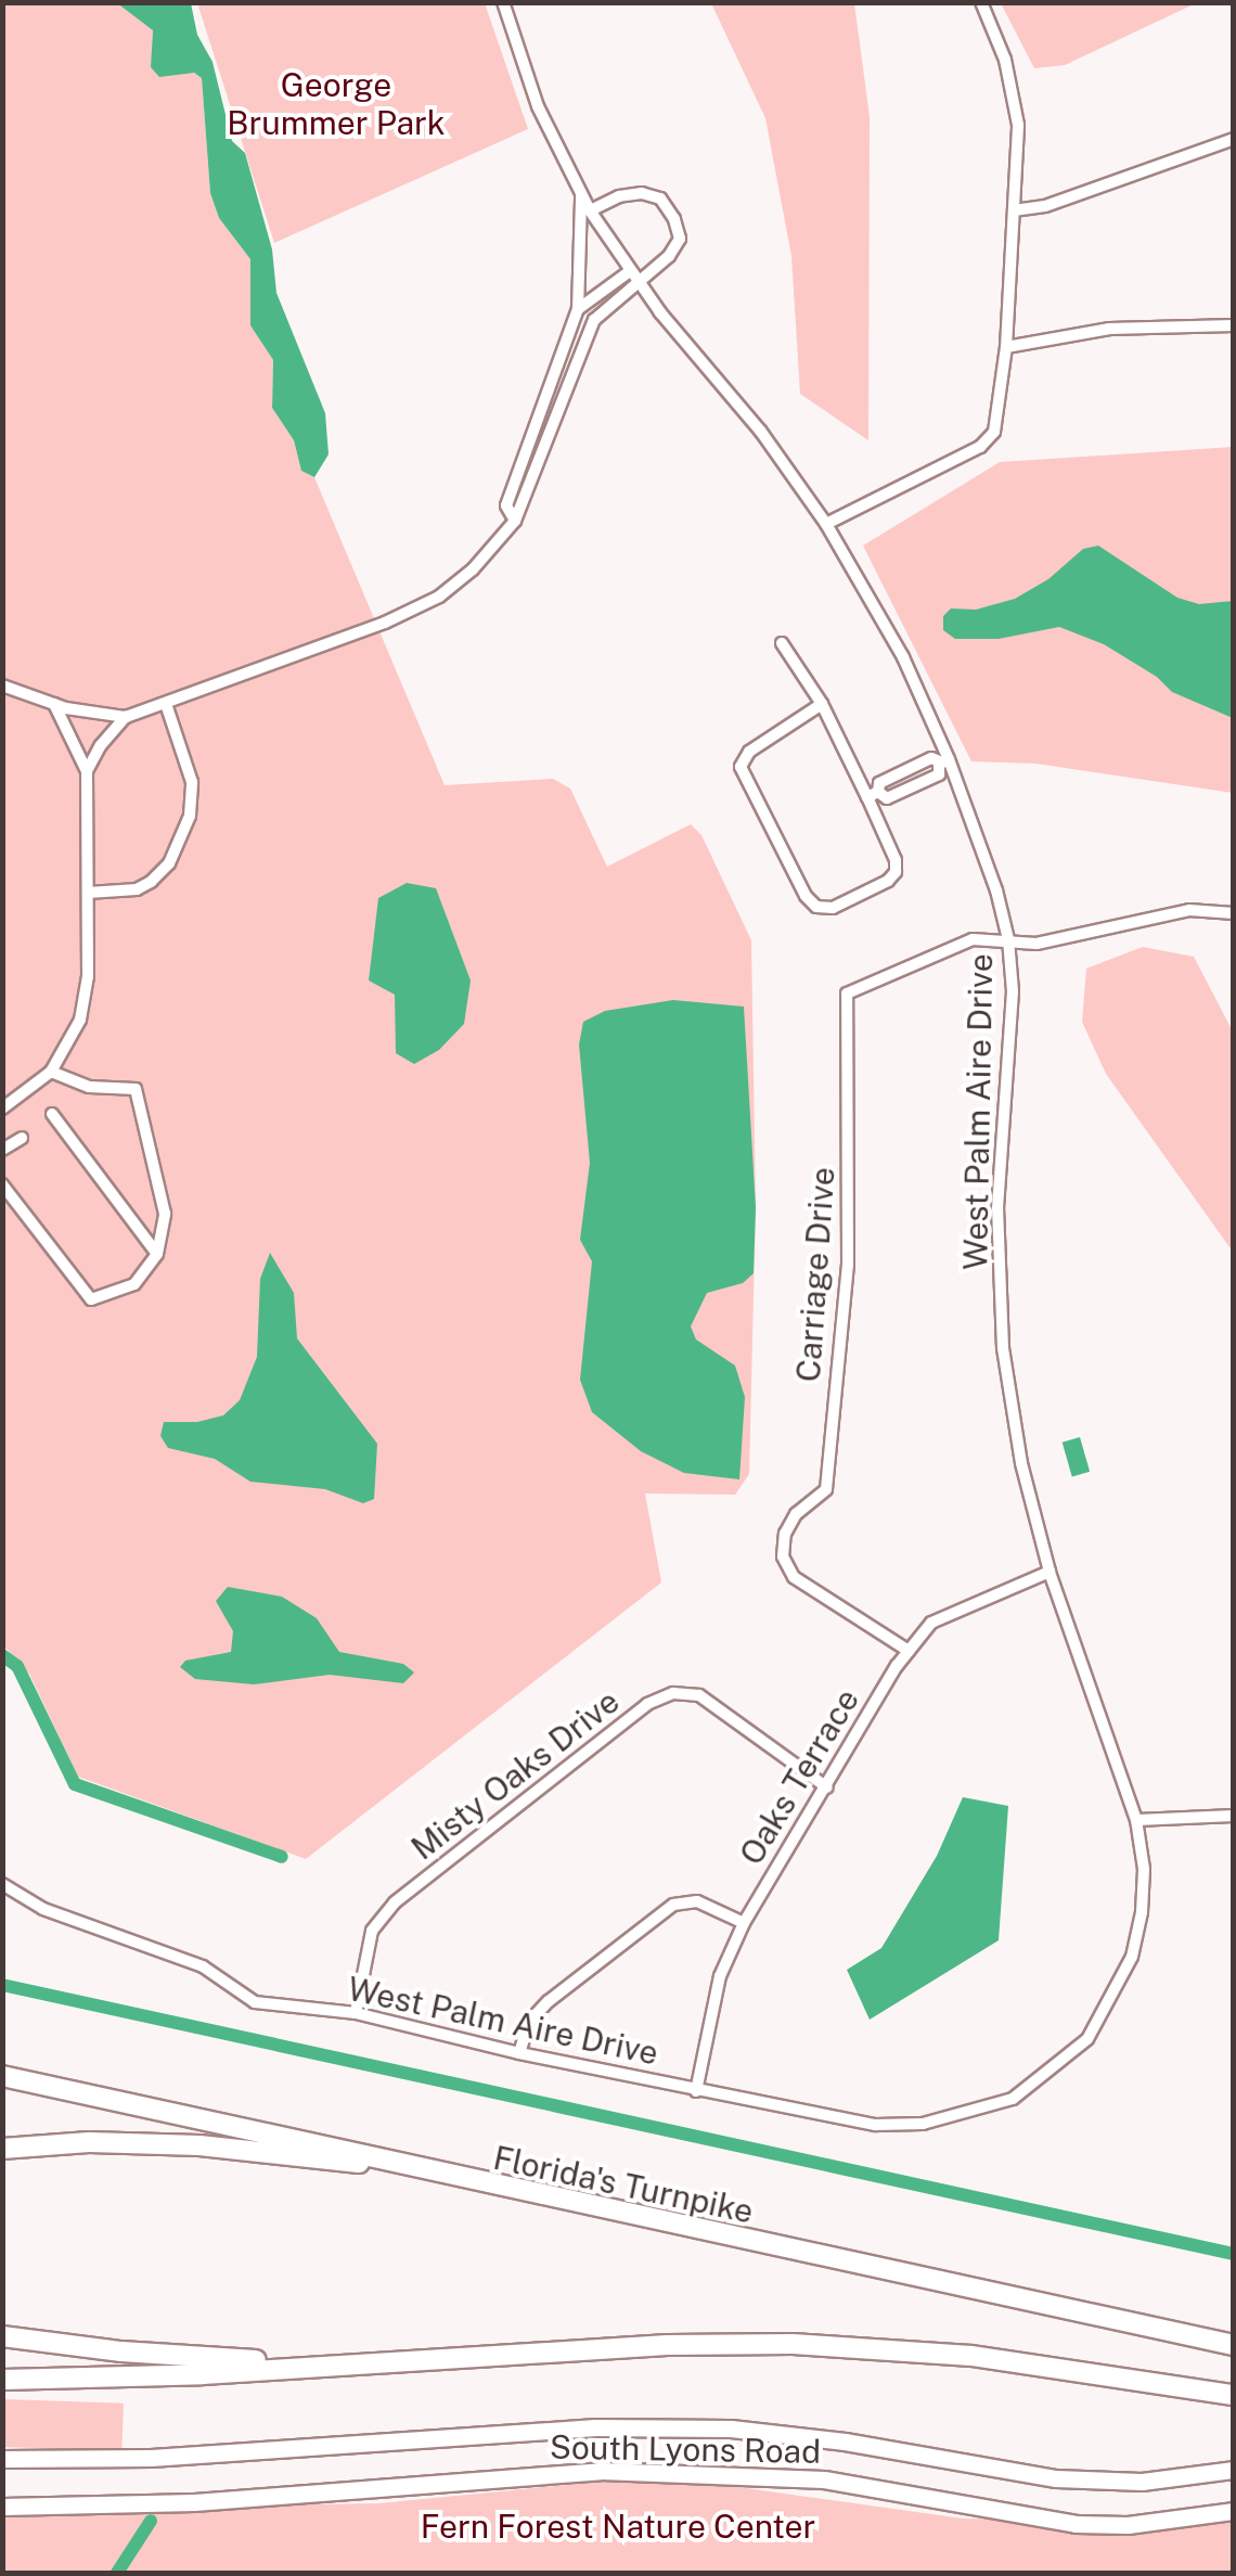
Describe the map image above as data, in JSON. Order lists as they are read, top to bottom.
{
  "streets": {
    "highway": ["Florida's Turnpike"],
    "main road": ["South Lyons Road"],
    "street": [
      "West Palm Aire Drive",
      "Carriage Drive",
      "Misty Oaks Drive",
      "Oaks Terrace"
    ]
  },
  "crossings": [
    ["West Palm Aire Drive", "Carriage Drive"],
    ["West Palm Aire Drive", "Misty Oaks Drive"],
    ["West Palm Aire Drive", "Oaks Terrace"],
    ["Carriage Drive", "Oaks Terrace"],
    ["Misty Oaks Drive", "Oaks Terrace"]
  ],
  "parks": ["George Brummer Park", "Fern Forest Nature Center"]
}
